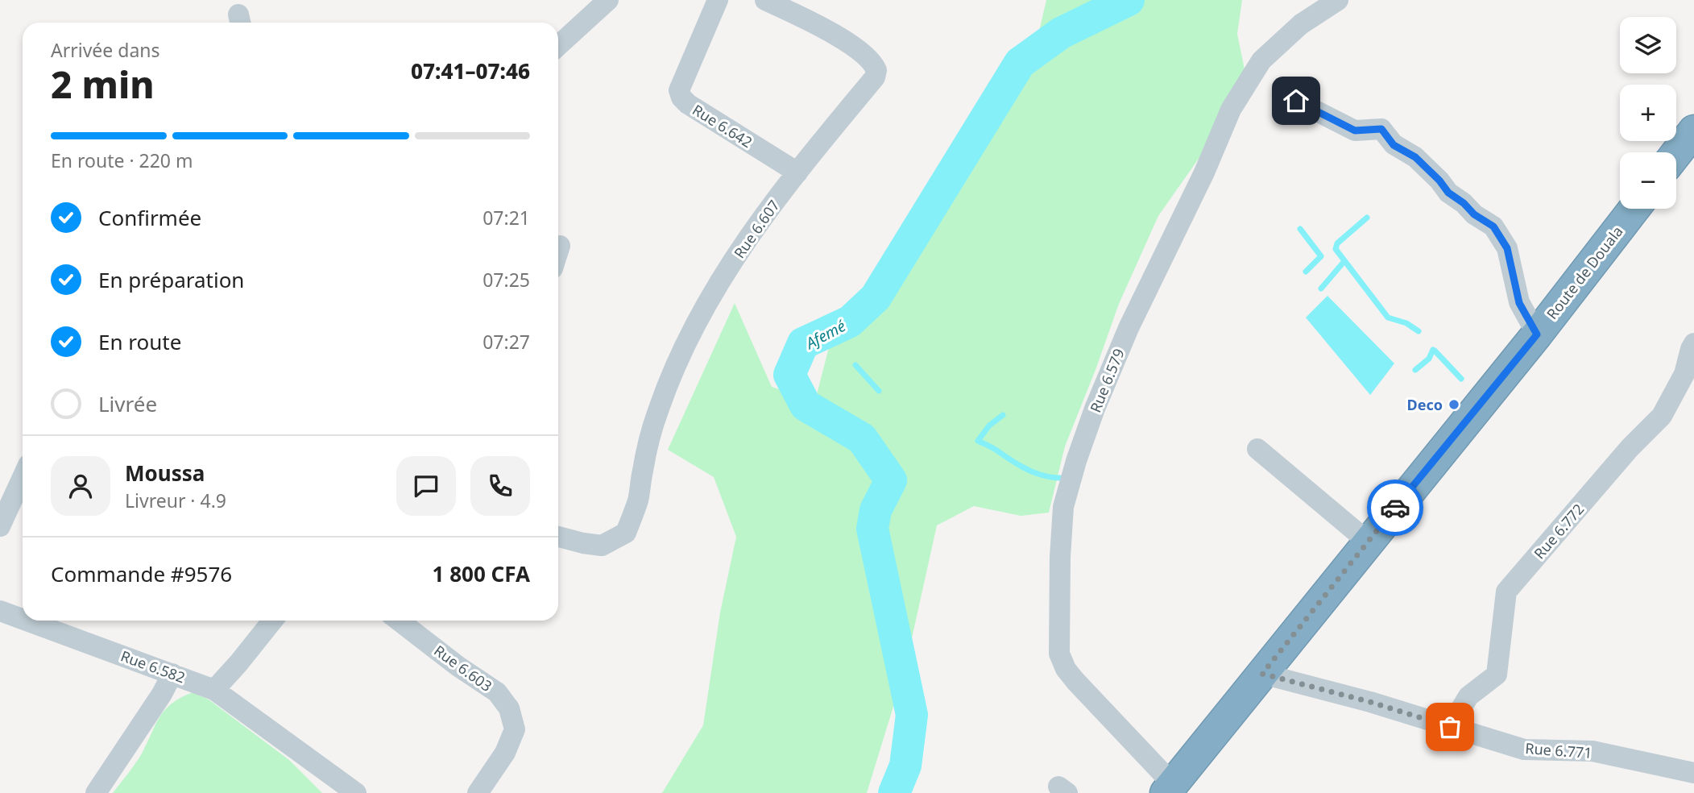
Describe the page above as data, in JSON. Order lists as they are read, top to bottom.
{
  "streets": {
    "highway": ["Route de Douala"],
    "street": [
      "Rue 6.642",
      "Rue 6.607",
      "Rue 6.579",
      "Rue 6.772",
      "Rue 6.582",
      "Rue 6.603",
      "Rue 6.771"
    ]
  },
  "crossings": [
    ["Rue 6.642", "Rue 6.607"],
    ["Route de Douala", "Rue 6.579"],
    ["Route de Douala", "Rue 6.771"],
    ["Rue 6.772", "Rue 6.771"]
  ],
  "water": ["Afemé"],
  "places": ["Deco"],
  "page": {
    "map_buttons": ["+", "−"],
    "heading": ["2 min", "Arrivée dans", "07:41–07:46"],
    "panel": [
      "Moussa",
      "Livreur · 4.9",
      "Commande #9576",
      "1 800 CFA"
    ],
    "bar": "En route · 220 m",
    "list": [
      ["Confirmée", "07:21"],
      ["En préparation", "07:25"],
      ["En route", "07:27"],
      "Livrée"
    ]
  }
}
